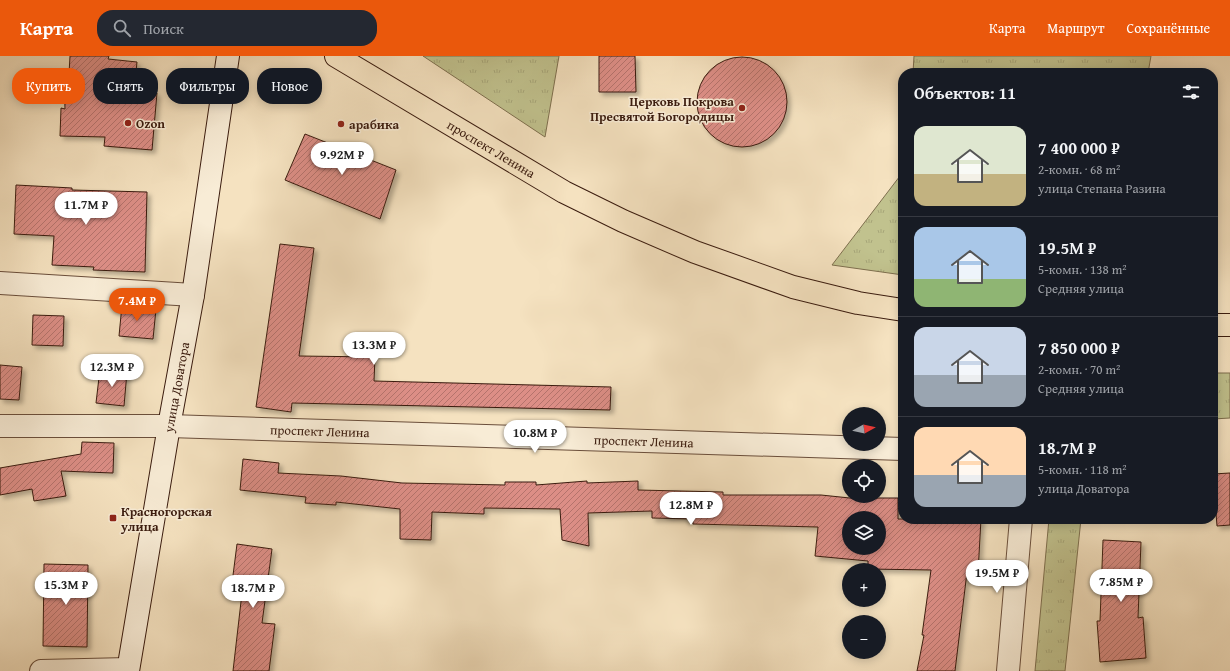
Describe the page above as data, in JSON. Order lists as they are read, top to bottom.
{
  "streets": {
    "main road": ["проспект Ленина"],
    "street": ["улица Доватора"]
  },
  "crossings": [
    ["проспект Ленина", "улица Доватора"]
  ],
  "places": {
    "other": ["Церковь Покрова Пресвятой Богородицы", "Ozon", "арабика"],
    "transit": ["Красногорская улица"]
  },
  "north": "right",
  "page": {
    "header": "Карта",
    "search": "Поиск",
    "nav": ["Карта", "Маршрут", "Сохранённые"],
    "chip": [
      "Купить",
      "Снять",
      "Фильтры",
      "Новое"
    ],
    "heading": "Объектов: 11",
    "list": [
      {
        "name": "7 400 000 ₽",
        "note": "2-комн. · 68 m² · улица Степана Разина"
      },
      {
        "name": "19.5M ₽",
        "note": "5-комн. · 138 m² · Средняя улица"
      },
      {
        "name": "7 850 000 ₽",
        "note": "2-комн. · 70 m² · Средняя улица"
      },
      {
        "name": "18.7M ₽",
        "note": "5-комн. · 118 m² · улица Доватора"
      }
    ],
    "price": [
      "9.92M ₽",
      "11.7M ₽",
      "7.4M ₽",
      "13.3M ₽",
      "12.3M ₽",
      "10.8M ₽",
      "12.8M ₽",
      "19.5M ₽",
      "7.85M ₽",
      "15.3M ₽",
      "18.7M ₽"
    ],
    "map_buttons": ["+", "−"]
  }
}
